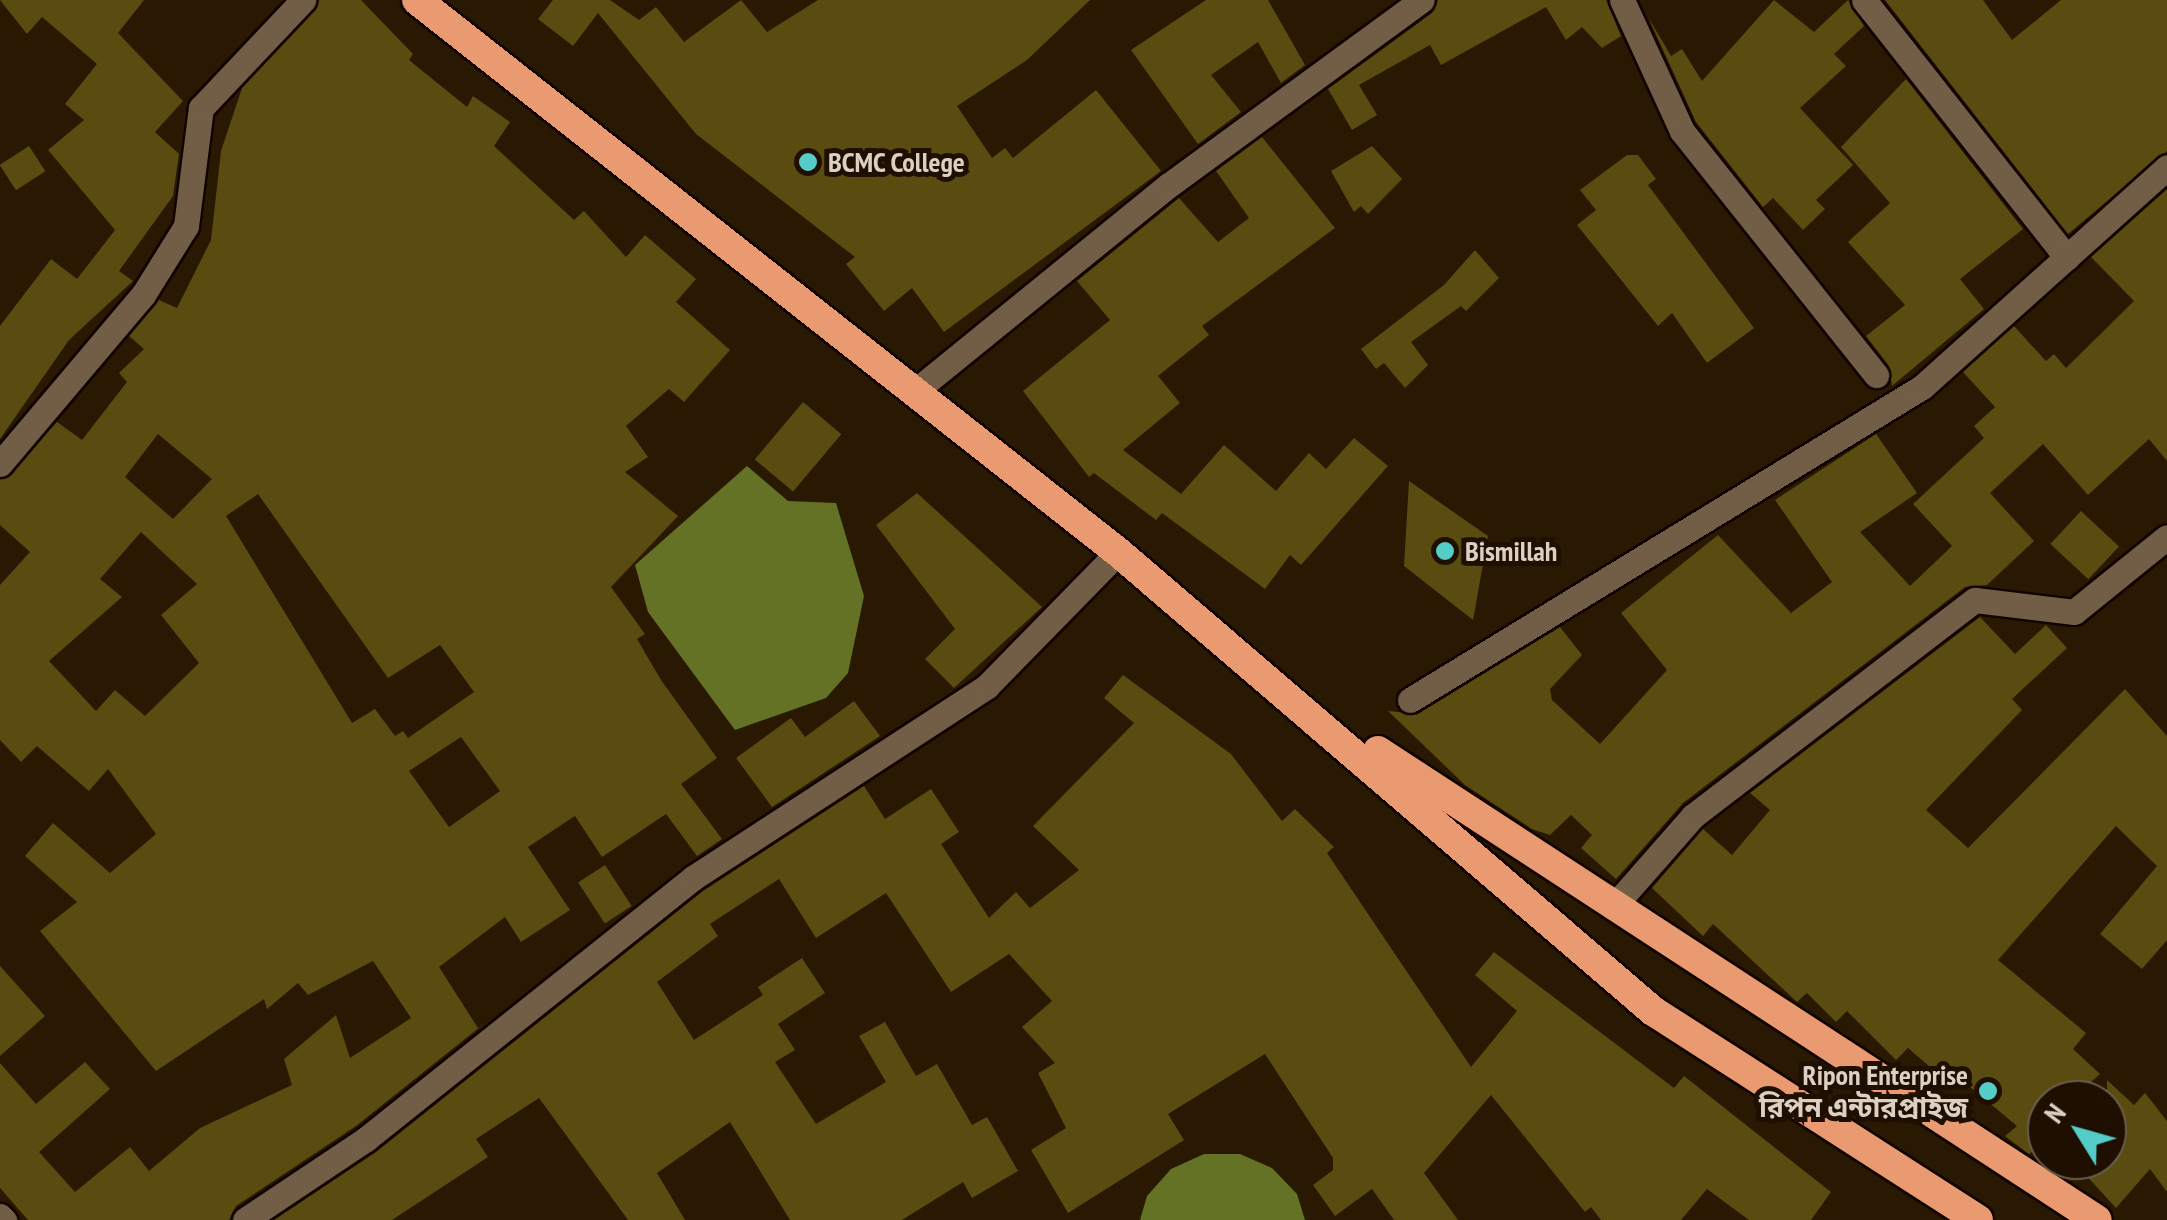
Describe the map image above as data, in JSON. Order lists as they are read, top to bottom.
{
  "places": ["BCMC College", "Bismillah", "Ripon Enterprise রিপন এন্টারপ্রাইজ"],
  "north": "top left"
}
